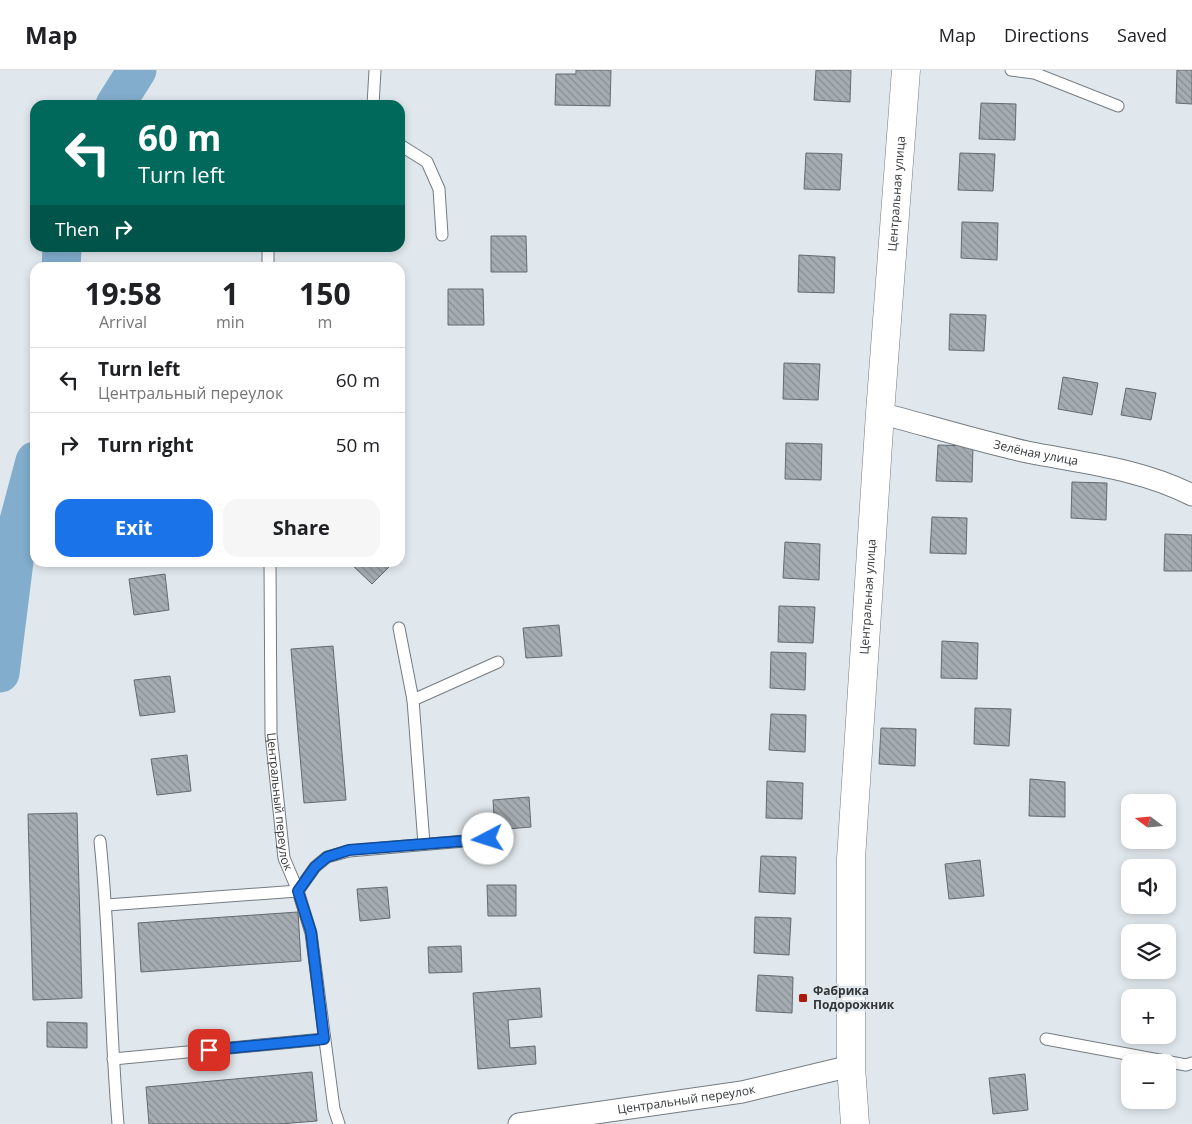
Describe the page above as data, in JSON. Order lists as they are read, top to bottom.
{
  "streets": {
    "street": ["Центральная улица", "Зелёная улица", "Центральный переулок"]
  },
  "crossings": [
    ["Центральная улица", "Зелёная улица"],
    ["Центральная улица", "Центральный переулок"]
  ],
  "places": {
    "transit": ["Фабрика Подорожник"]
  },
  "north": "left",
  "page": {
    "header": "Map",
    "nav": ["Map", "Directions", "Saved"],
    "turn": ["60 m", "Turn left"],
    "then": "Then",
    "eta": [
      "19:58",
      "Arrival",
      "1",
      "min",
      "150",
      "m"
    ],
    "list": [
      {
        "name": "Turn left",
        "note": "Центральный переулок",
        "value": "60 m"
      },
      {
        "name": "Turn right",
        "value": "50 m"
      }
    ],
    "buttons": ["Exit", "Share"],
    "map_buttons": ["+", "−"]
  }
}
